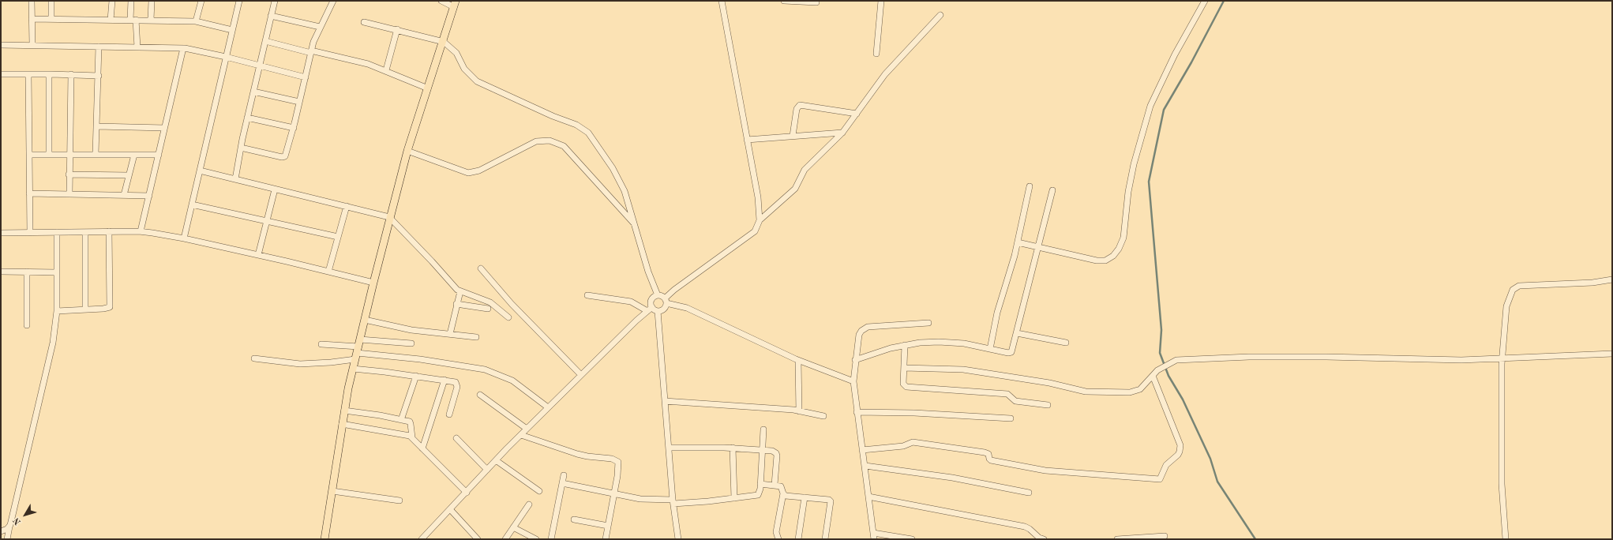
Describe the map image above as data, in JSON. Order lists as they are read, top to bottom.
{
  "north": "bottom left"
}
